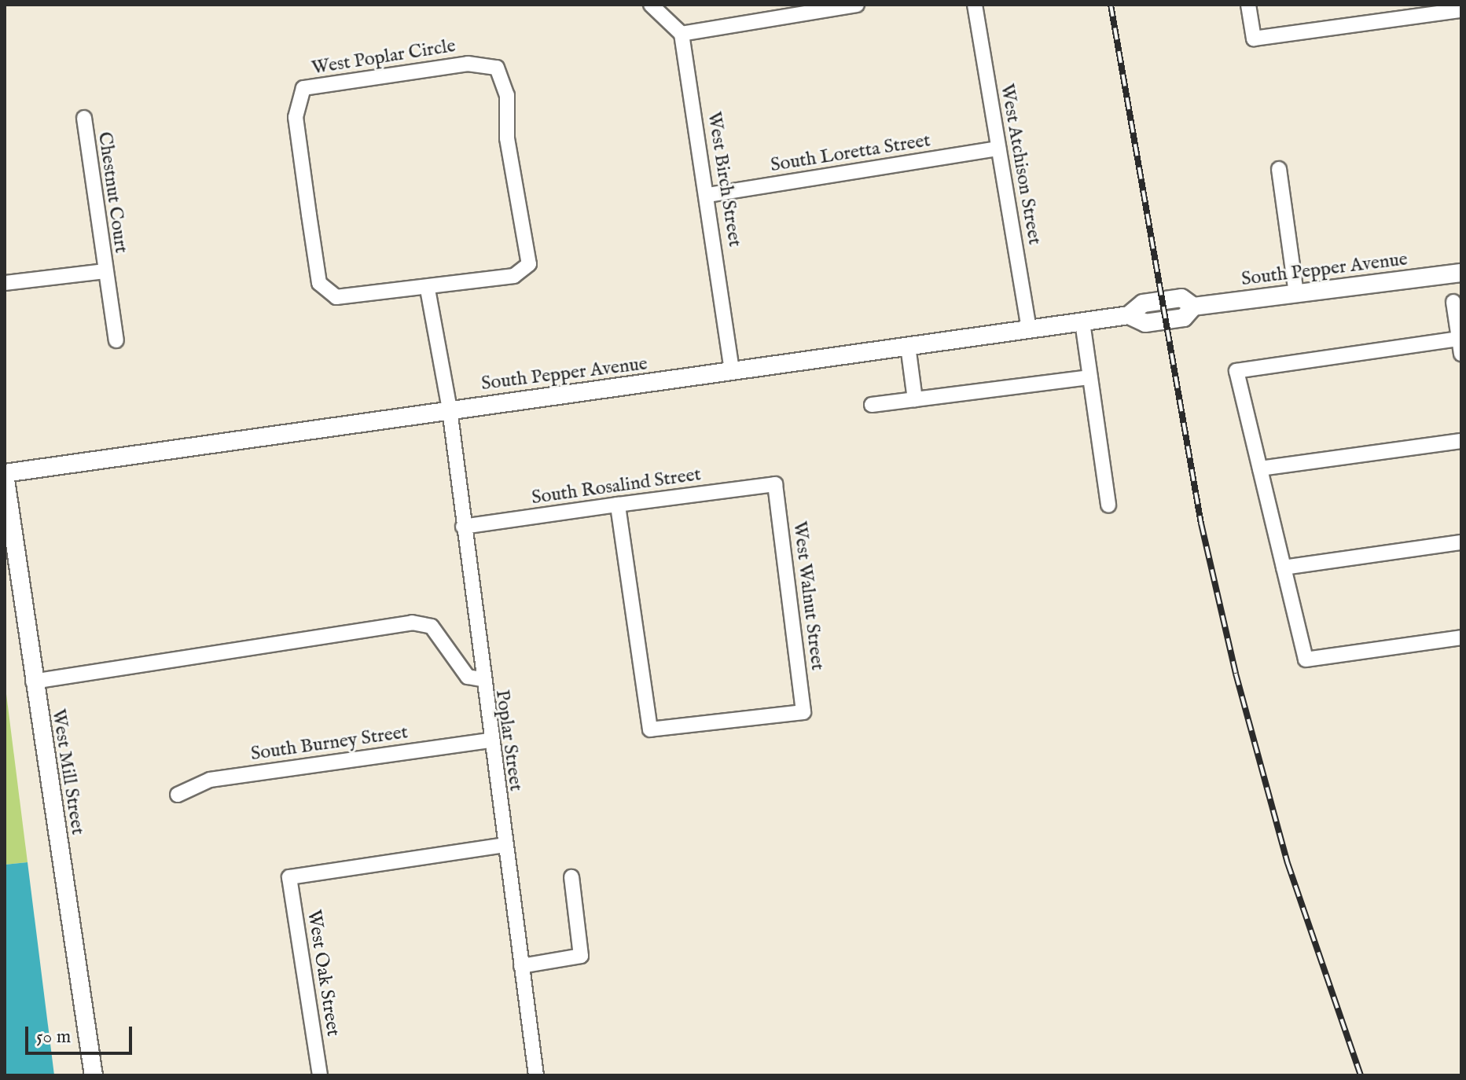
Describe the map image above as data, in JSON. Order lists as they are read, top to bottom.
{
  "streets": {
    "main road": ["South Pepper Avenue", "West Mill Street"],
    "street": [
      "West Poplar Circle",
      "South Loretta Street",
      "West Atchison Street",
      "West Birch Street",
      "Chestnut Court",
      "South Rosalind Street",
      "West Walnut Street",
      "Poplar Street",
      "South Burney Street",
      "West Oak Street"
    ]
  },
  "crossings": [
    ["West Poplar Circle", "Poplar Street"],
    ["South Loretta Street", "West Atchison Street"],
    ["South Loretta Street", "West Birch Street"],
    ["West Atchison Street", "South Pepper Avenue"],
    ["West Birch Street", "South Pepper Avenue"],
    ["South Pepper Avenue", "Poplar Street"],
    ["South Pepper Avenue", "West Mill Street"],
    ["South Rosalind Street", "West Walnut Street"],
    ["South Rosalind Street", "Poplar Street"],
    ["Poplar Street", "South Burney Street"],
    ["Poplar Street", "West Oak Street"]
  ],
  "scale_bar": "50 m"
}
